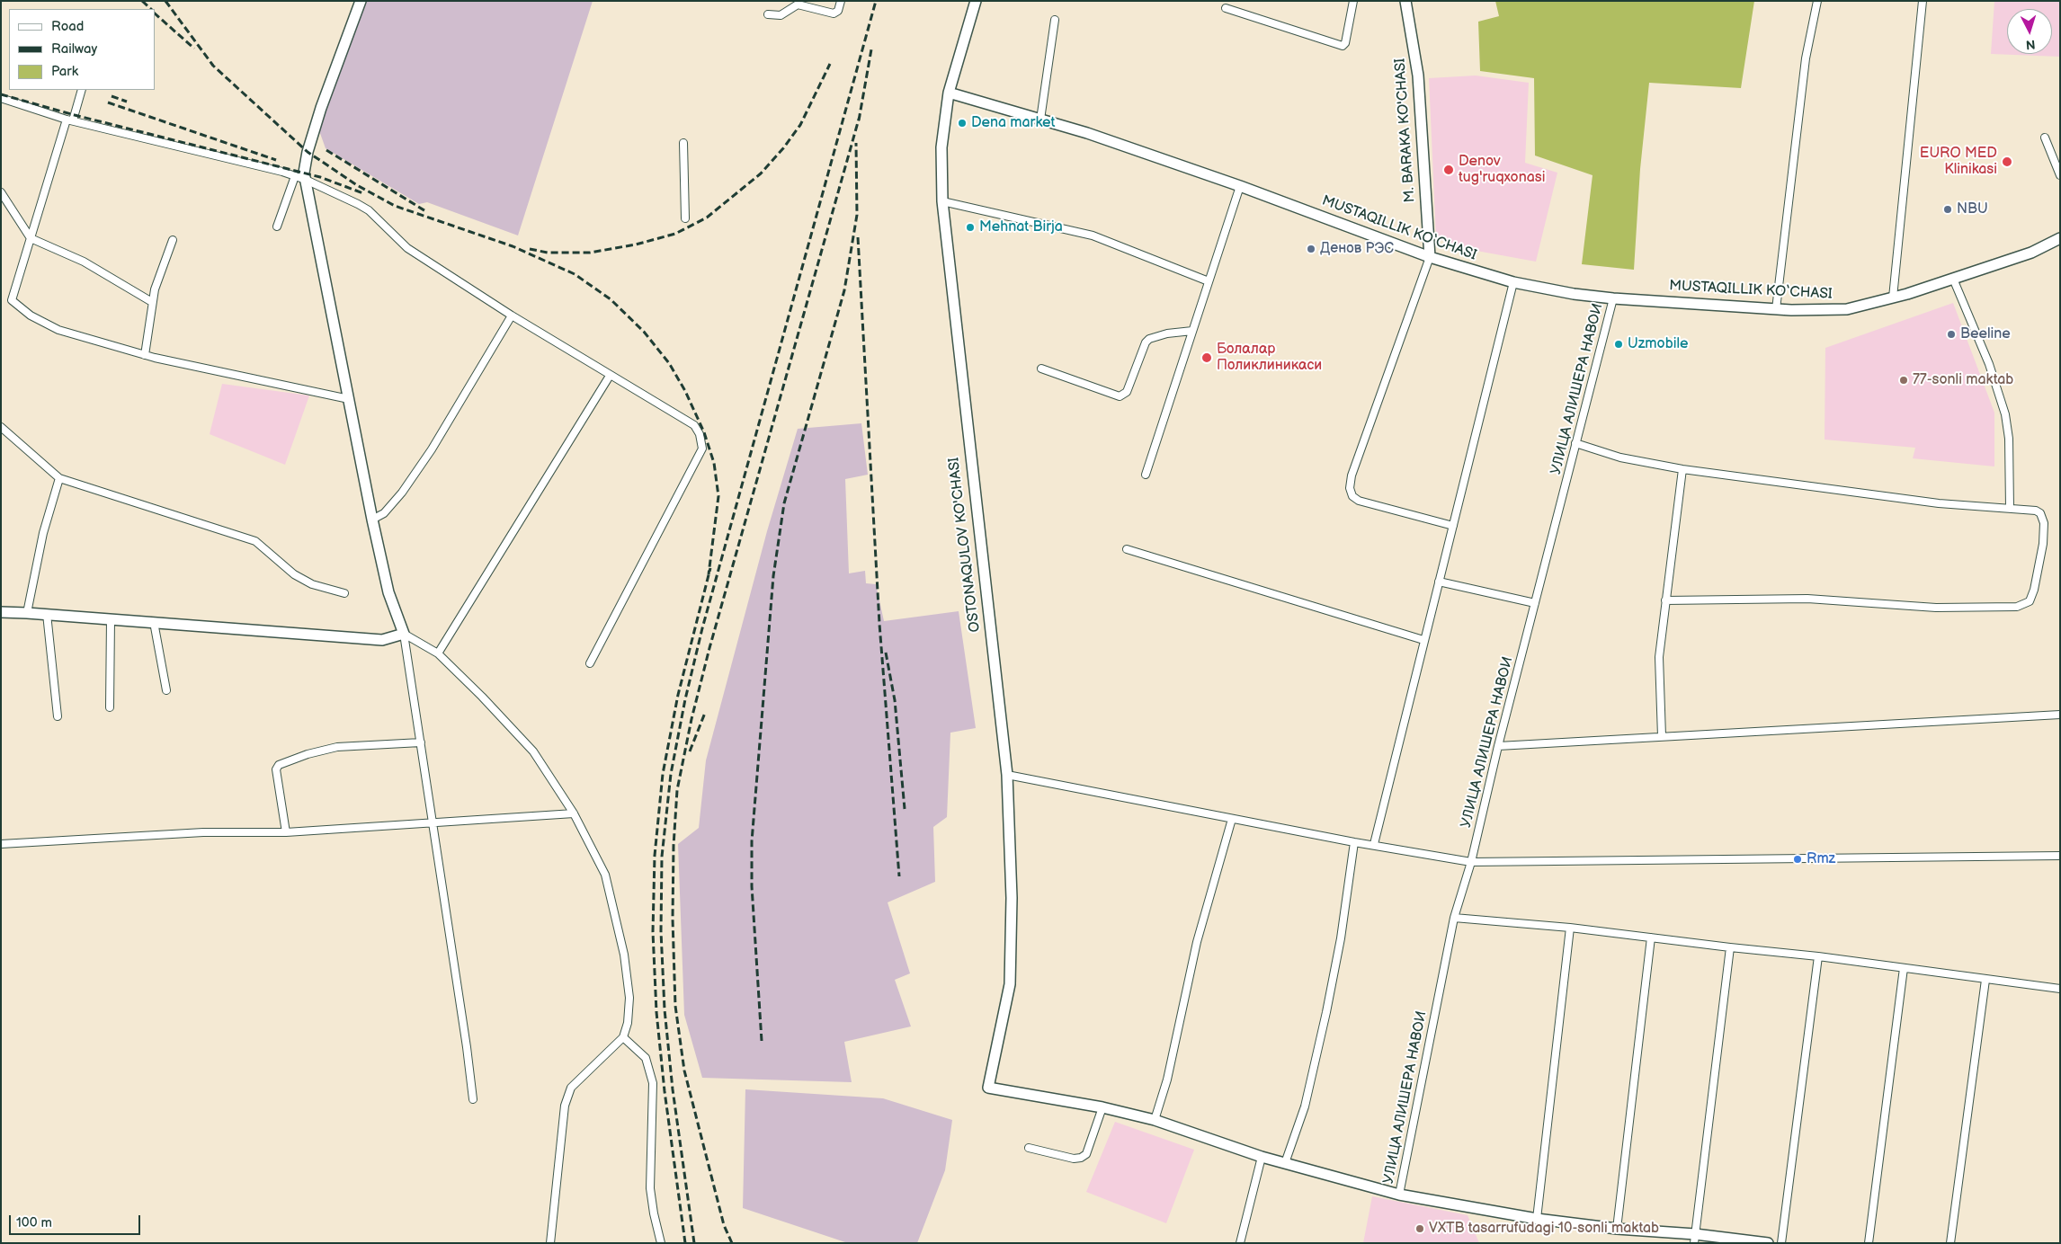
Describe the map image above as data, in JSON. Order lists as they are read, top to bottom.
{
  "streets": {
    "street": [
      "M. BARAKA KO'CHASI",
      "MUSTAQILLIK KO‘CHASI",
      "УЛИЦА АЛИШЕРА НАВОИ",
      "OSTONAQULOV KO'CHASI"
    ]
  },
  "crossings": [
    ["M. BARAKA KO'CHASI", "MUSTAQILLIK KO‘CHASI"],
    ["MUSTAQILLIK KO‘CHASI", "УЛИЦА АЛИШЕРА НАВОИ"],
    ["MUSTAQILLIK KO‘CHASI", "OSTONAQULOV KO'CHASI"]
  ],
  "places": [
    "Dena market",
    "EURO MED Klinikasi",
    "Denov tug'ruqxonasi",
    "NBU",
    "Mehnat Birja",
    "Денов РЭС",
    "Beeline",
    "Uzmobile",
    "Болалар Поликлиникаси",
    "77-sonli maktab",
    "Rmz",
    "VXTB tasarrufudagi 10-sonli maktab"
  ],
  "legend": ["Road", "Railway", "Park"],
  "scale_bar": "100 m",
  "north": "bottom"
}
